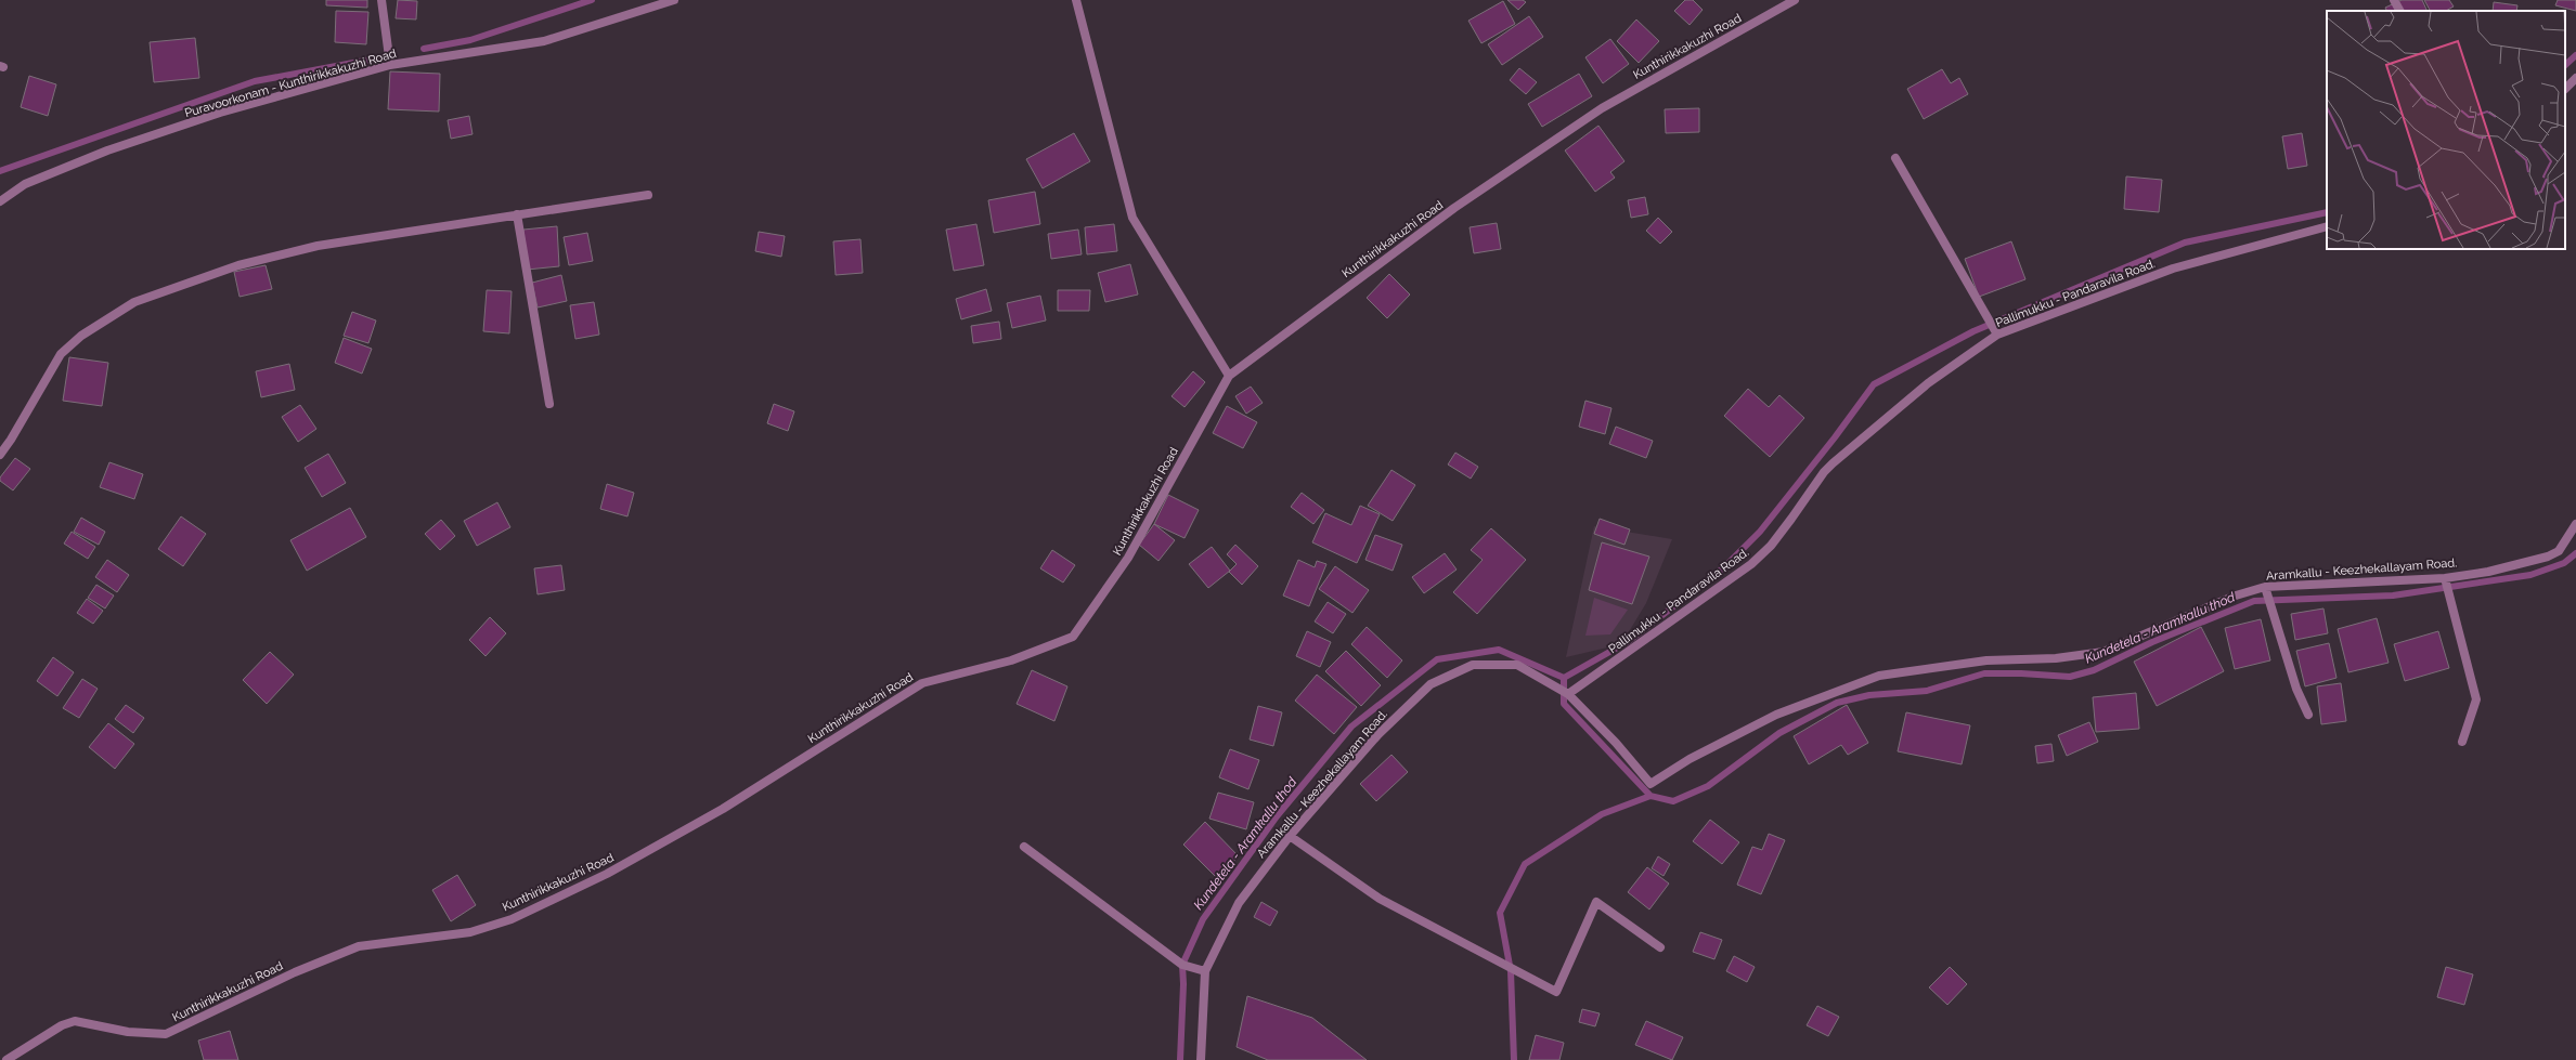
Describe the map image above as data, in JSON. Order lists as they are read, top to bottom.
{
  "streets": {
    "street": [
      "Kunthirikkakuzhi Road",
      "Puravoorkonam - Kunthirikkakuzhi Road",
      "Pallimukku - Pandaravila Road.",
      "Aramkallu - Keezhekallayam Road."
    ]
  },
  "crossings": [
    ["Pallimukku - Pandaravila Road.", "Aramkallu - Keezhekallayam Road."]
  ],
  "water": ["Kundetela - Aramkallu thod"]
}
